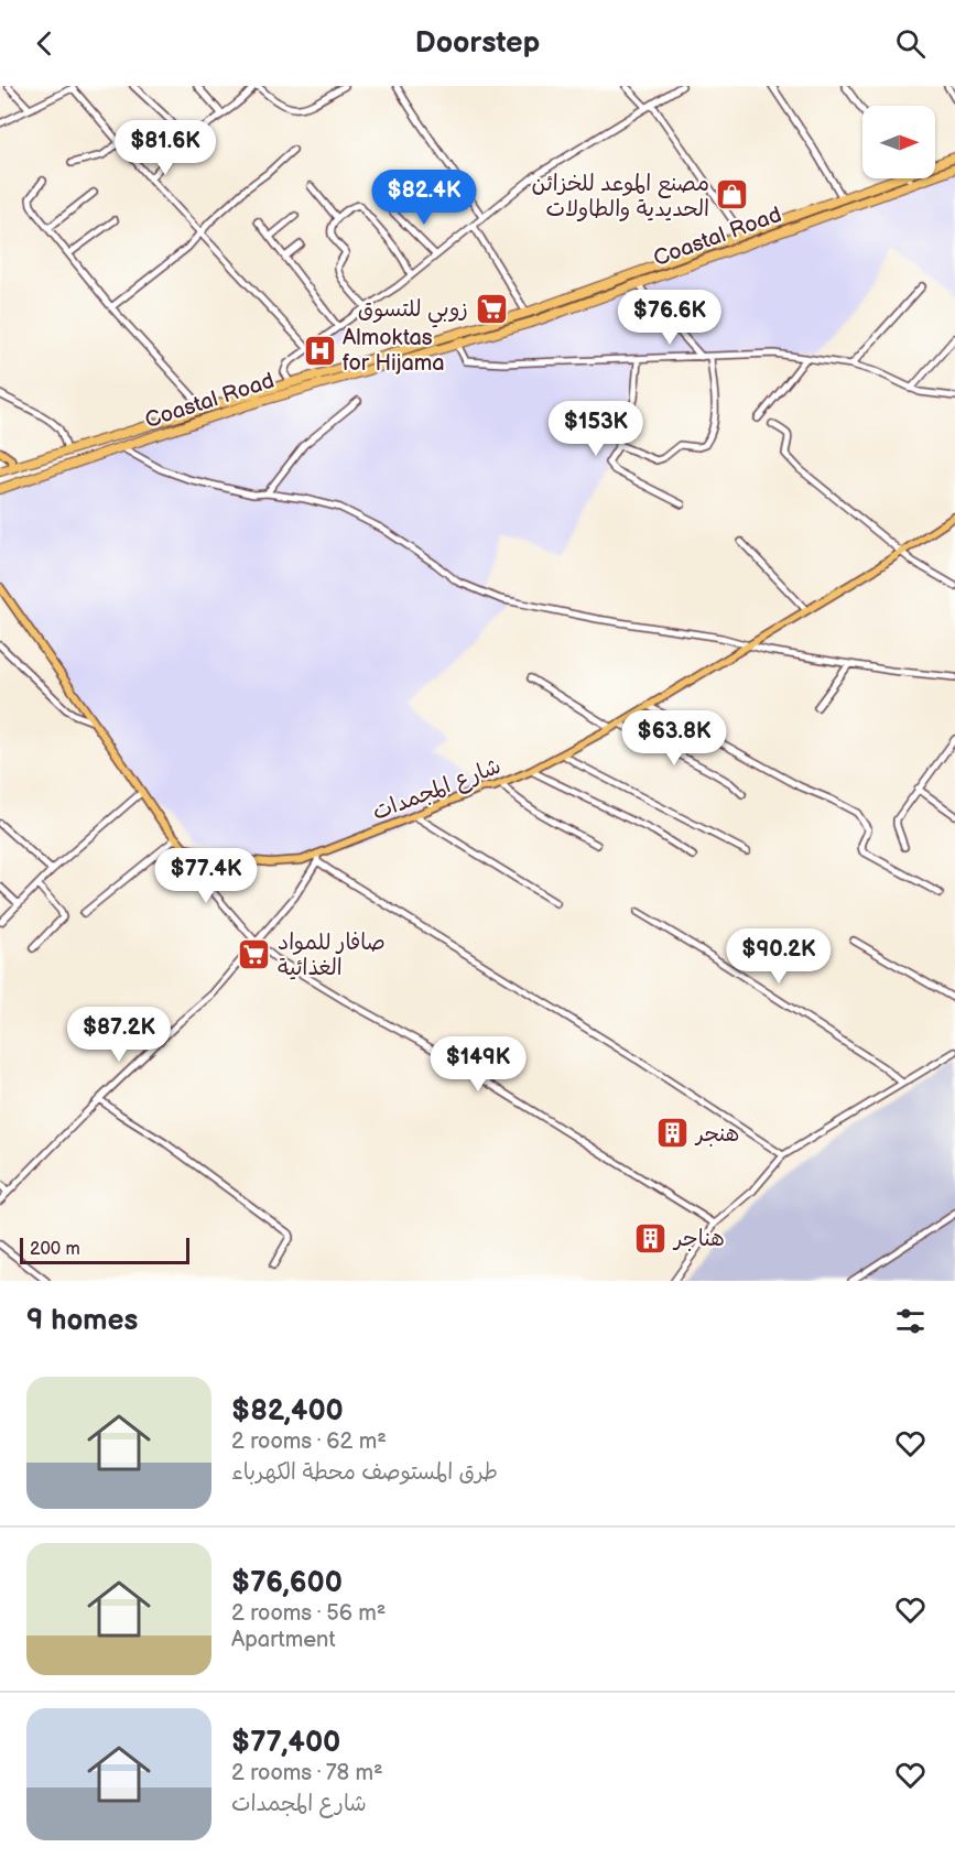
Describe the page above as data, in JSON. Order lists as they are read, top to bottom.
{
  "streets": {
    "highway": ["Coastal Road"],
    "main road": ["شارع المجمدات"]
  },
  "places": {
    "shop": ["مصنع الموعد للخزائن الحديدية والطاولات"],
    "supermarket": ["زوبي للتسوق", "صافار للمواد الغذائية"],
    "hospital": ["Almoktas for Hijama"],
    "building": ["هنجر", "هناجر"]
  },
  "scale_bar": "200 m",
  "north": "right",
  "page": {
    "header": "Doorstep",
    "price": [
      "$81.6K",
      "$82.4K",
      "$76.6K",
      "$153K",
      "$63.8K",
      "$77.4K",
      "$90.2K",
      "$87.2K",
      "$149K"
    ],
    "scale": "200 m",
    "heading": "9 homes",
    "list": [
      {
        "name": "$82,400",
        "note": "2 rooms · 62 m² · طرق المستوصف محطة الكهرباء"
      },
      {
        "name": "$76,600",
        "note": "2 rooms · 56 m² · Apartment"
      },
      {
        "name": "$77,400",
        "note": "2 rooms · 78 m² · شارع المجمدات"
      }
    ]
  }
}
